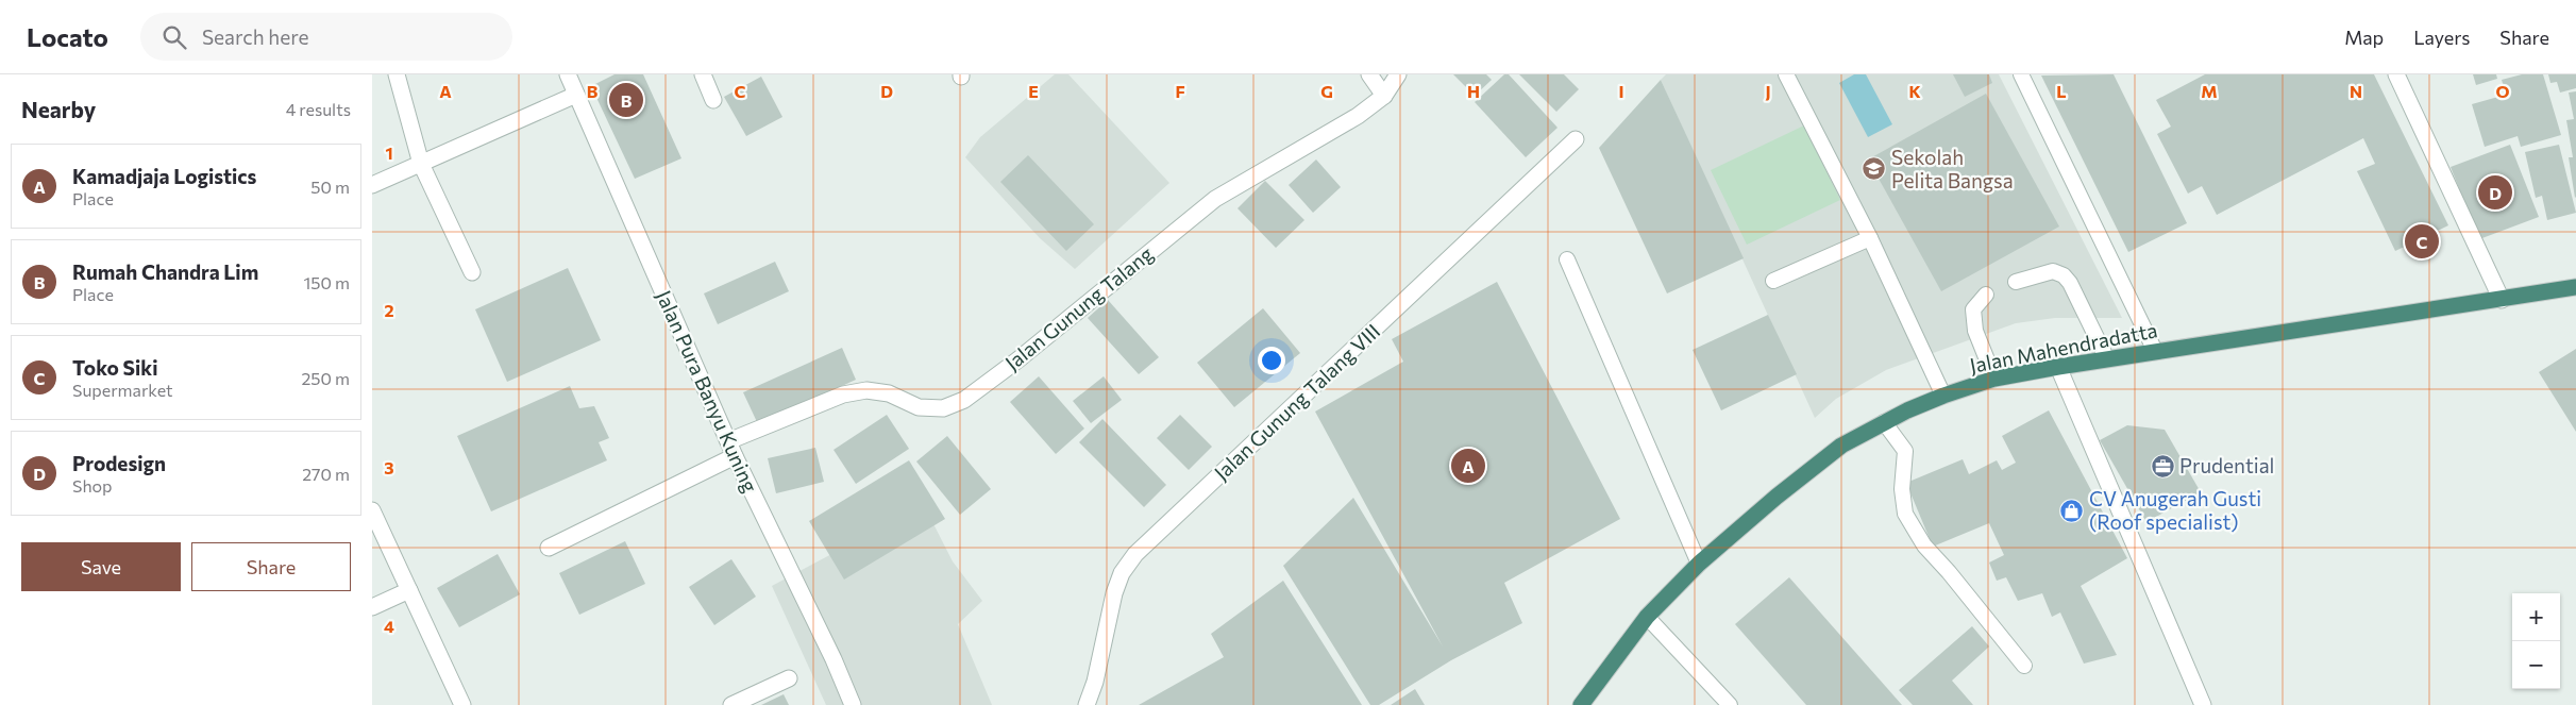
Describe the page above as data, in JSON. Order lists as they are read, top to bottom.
{
  "streets": {
    "highway": ["Jalan Mahendradatta"],
    "street": ["Jalan Gunung Talang", "Jalan Pura Banyu Kuning", "Jalan Gunung Talang VIII"]
  },
  "crossings": [
    ["Jalan Gunung Talang", "Jalan Pura Banyu Kuning"]
  ],
  "places": {
    "school or university": ["Sekolah Pelita Bangsa"],
    "office": ["Prudential"],
    "shop": ["CV Anugerah Gusti (Roof specialist)"]
  },
  "page": {
    "header": "Locato",
    "search": "Search here",
    "nav": ["Map", "Layers", "Share"],
    "heading": ["Nearby", "4 results"],
    "pins": [
      "B",
      "D",
      "C",
      "A"
    ],
    "list": [
      {
        "mark": "A",
        "name": "Kamadjaja Logistics",
        "note": "Place",
        "value": "50 m"
      },
      {
        "mark": "B",
        "name": "Rumah Chandra Lim",
        "note": "Place",
        "value": "150 m"
      },
      {
        "mark": "C",
        "name": "Toko Siki",
        "note": "Supermarket",
        "value": "250 m"
      },
      {
        "mark": "D",
        "name": "Prodesign",
        "note": "Shop",
        "value": "270 m"
      }
    ],
    "buttons": ["Save", "Share"],
    "map_buttons": ["+", "−"]
  },
  "grid": {
    "columns": [
      "A",
      "B",
      "C",
      "D",
      "E",
      "F",
      "G",
      "H",
      "I",
      "J",
      "K",
      "L",
      "M",
      "N",
      "O"
    ],
    "rows": [
      "1",
      "2",
      "3",
      "4"
    ]
  }
}
